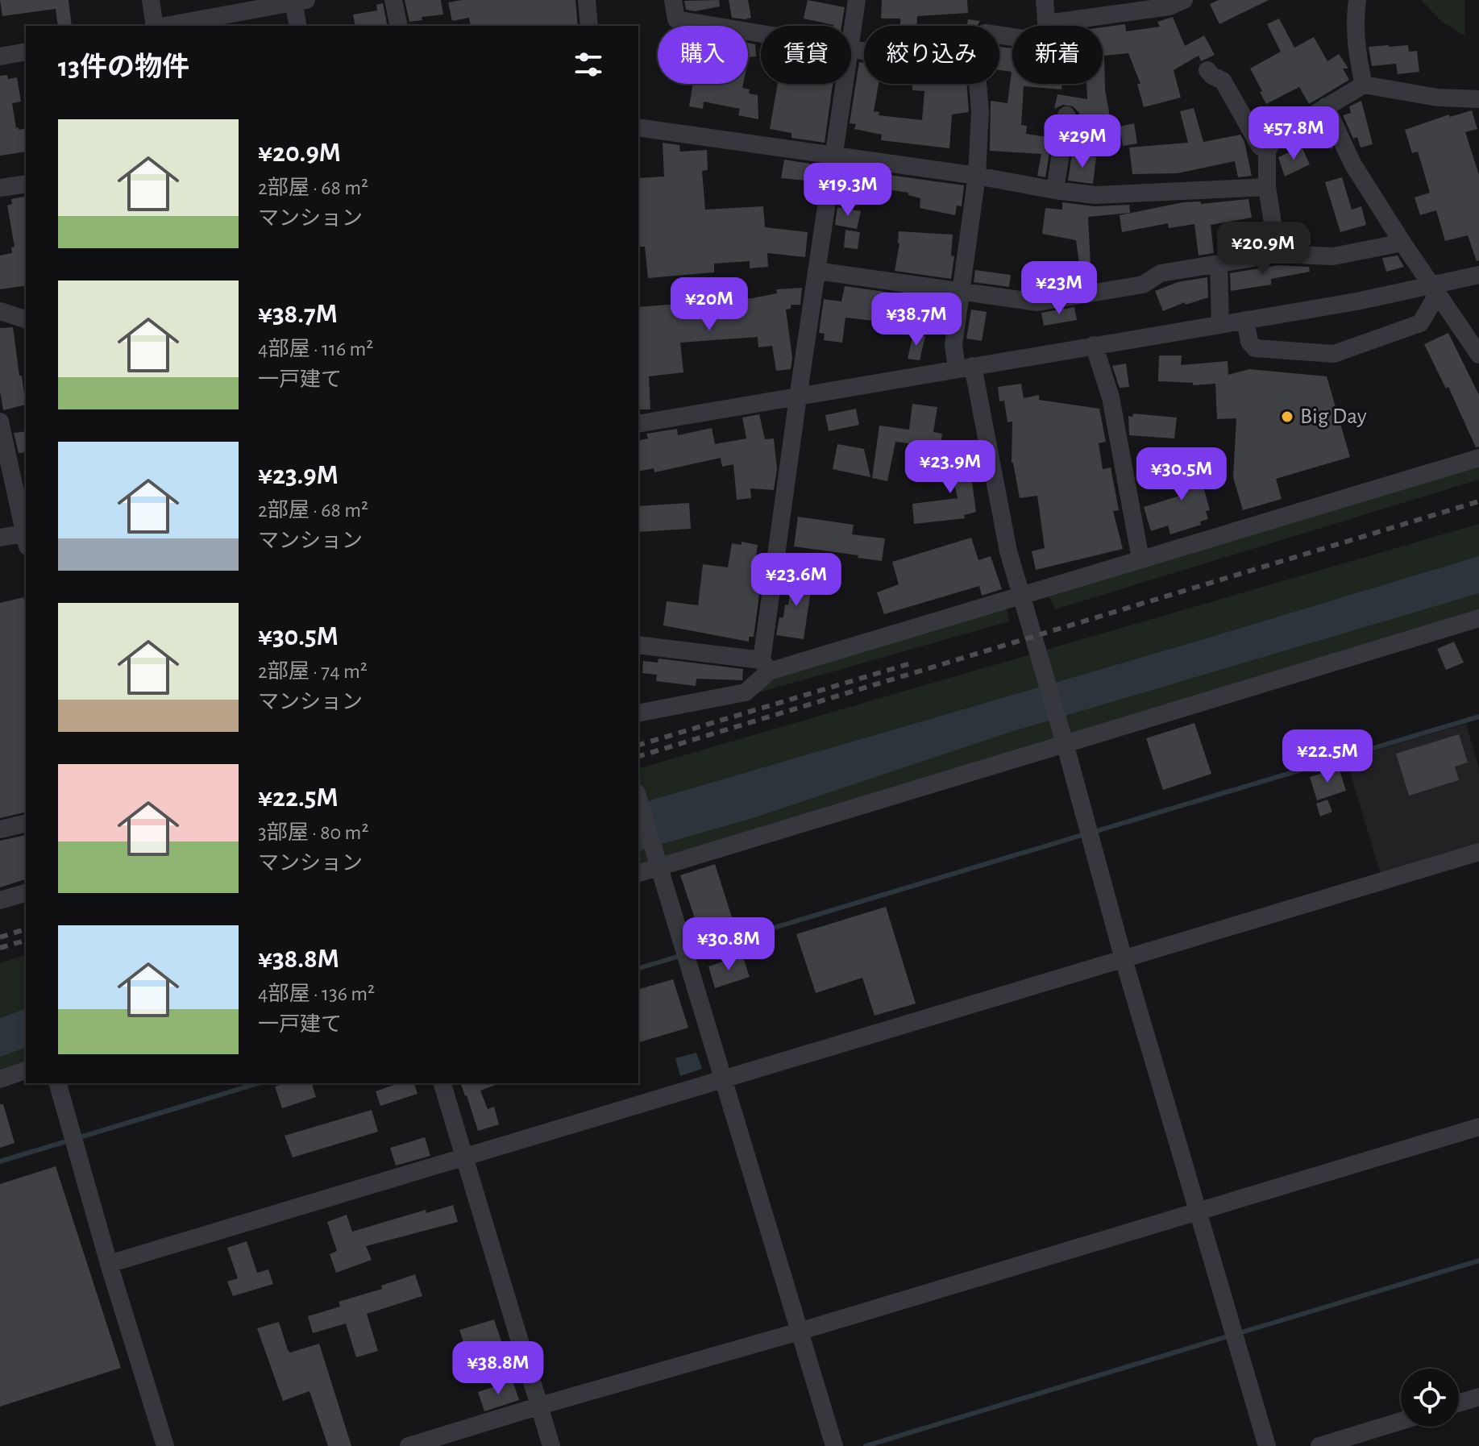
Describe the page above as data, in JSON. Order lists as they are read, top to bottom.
{
  "places": ["Big Day"],
  "page": {
    "chip": [
      "購入",
      "賃貸",
      "絞り込み",
      "新着"
    ],
    "heading": "13件の物件",
    "list": [
      {
        "name": "¥20.9M",
        "note": "2部屋 · 68 m² · マンション"
      },
      {
        "name": "¥38.7M",
        "note": "4部屋 · 116 m² · 一戸建て"
      },
      {
        "name": "¥23.9M",
        "note": "2部屋 · 68 m² · マンション"
      },
      {
        "name": "¥30.5M",
        "note": "2部屋 · 74 m² · マンション"
      },
      {
        "name": "¥22.5M",
        "note": "3部屋 · 80 m² · マンション"
      },
      {
        "name": "¥38.8M",
        "note": "4部屋 · 136 m² · 一戸建て"
      }
    ],
    "price": [
      "¥57.8M",
      "¥29M",
      "¥19.3M",
      "¥20.9M",
      "¥23M",
      "¥20M",
      "¥38.7M",
      "¥23.9M",
      "¥30.5M",
      "¥23.6M",
      "¥22.5M",
      "¥30.8M",
      "¥38.8M"
    ]
  }
}
